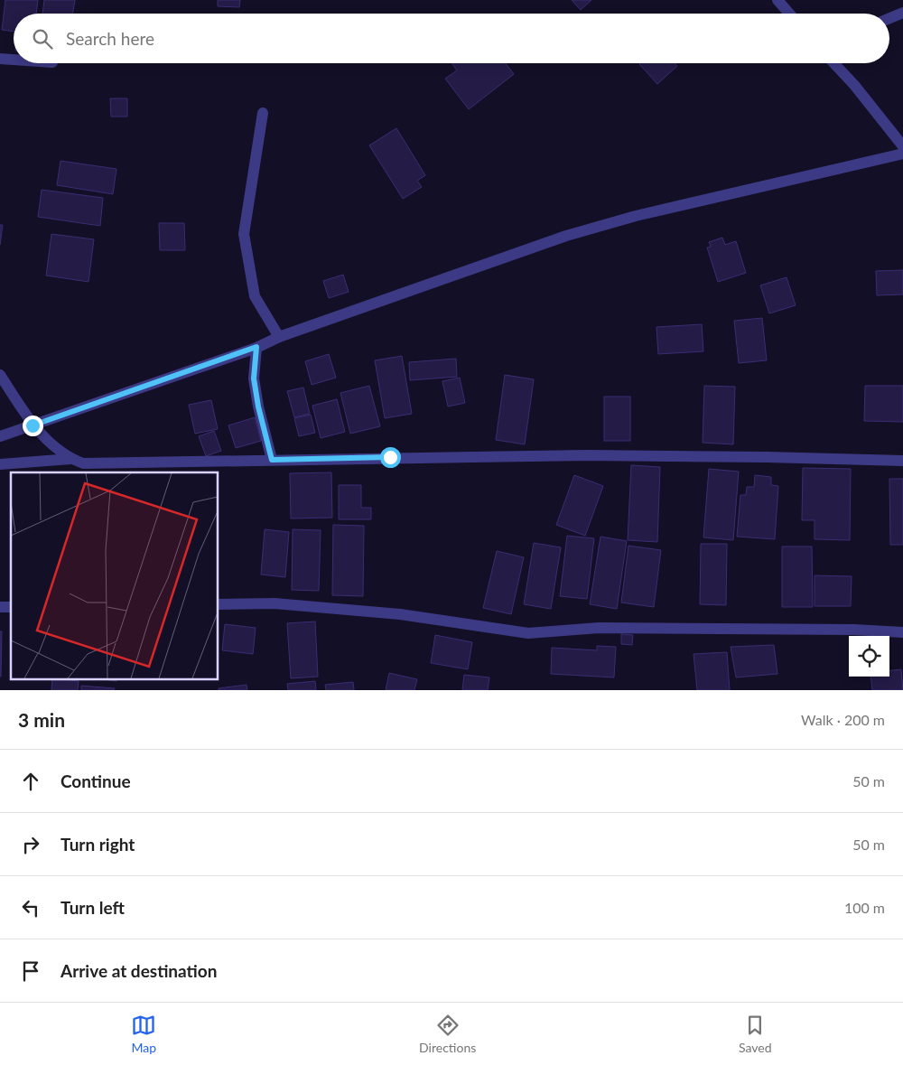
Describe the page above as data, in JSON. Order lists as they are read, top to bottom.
{
  "page": {
    "search": "Search here",
    "heading": ["3 min", "Walk · 200 m"],
    "list": [
      ["Continue", "50 m"],
      ["Turn right", "50 m"],
      ["Turn left", "100 m"],
      "Arrive at destination"
    ],
    "nav": ["Map", "Directions", "Saved"]
  }
}
